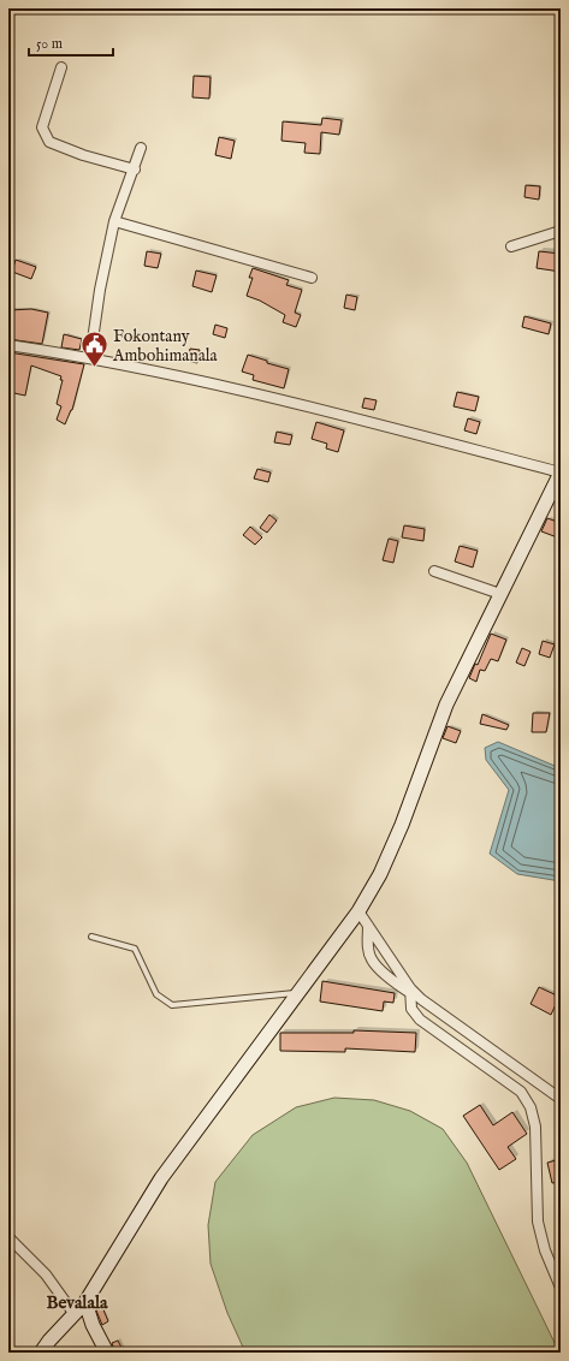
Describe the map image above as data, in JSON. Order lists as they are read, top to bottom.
{
  "districts": ["Bevalala"],
  "places": {
    "public building": ["Fokontany Ambohimanala"]
  },
  "scale_bar": "50 m"
}
